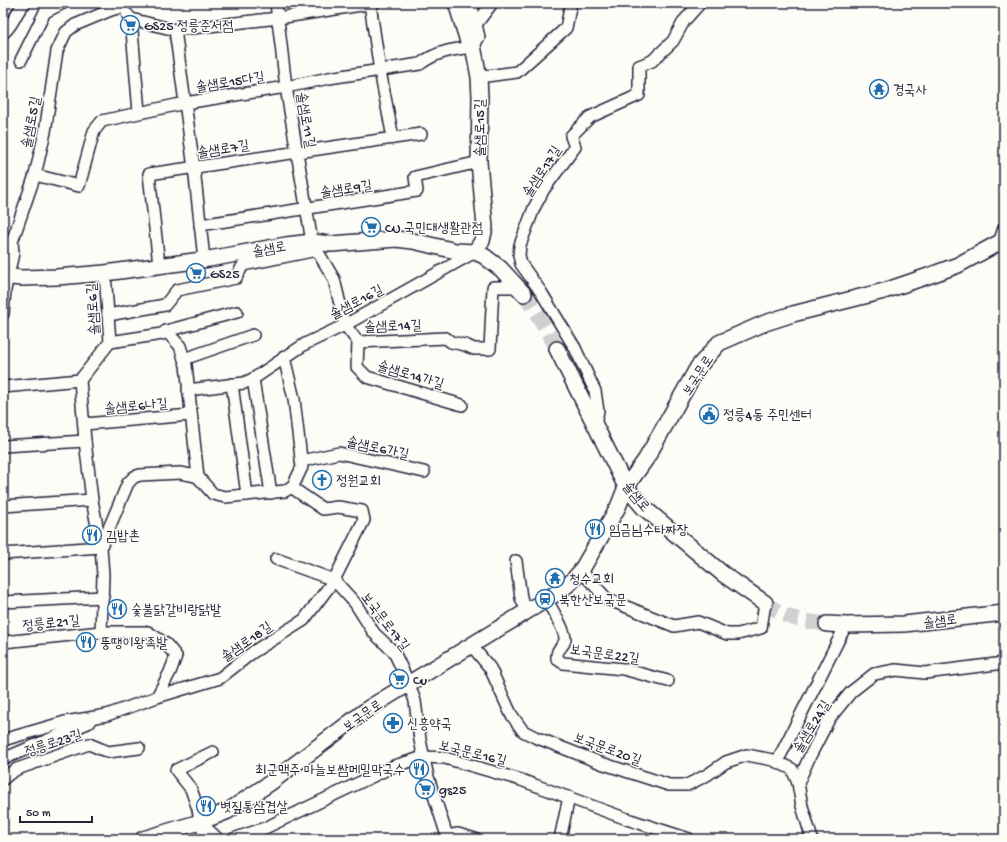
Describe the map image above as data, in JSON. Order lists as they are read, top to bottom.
{
  "streets": {
    "main road": ["솔샘로15길", "솔샘로", "보국문로"],
    "street": [
      "솔샘로15다길",
      "솔샘로11길",
      "솔샘로5길",
      "솔샘로7길",
      "솔샘로17길",
      "솔샘로9길",
      "솔샘로16길",
      "솔샘로6길",
      "솔샘로14길",
      "솔샘로14가길",
      "솔샘로6나길",
      "솔샘로6가길",
      "보국문로17길",
      "정릉로21길",
      "솔샘로18길",
      "보국문로22길",
      "솔샘로24길",
      "정릉로23길",
      "보국문로20길",
      "보국문로16길"
    ]
  },
  "crossings": [
    ["솔샘로15다길", "솔샘로11길"],
    ["솔샘로15다길", "솔샘로5길"],
    ["솔샘로15다길", "솔샘로15길"],
    ["솔샘로11길", "솔샘로7길"],
    ["솔샘로11길", "솔샘로9길"],
    ["솔샘로11길", "솔샘로"],
    ["솔샘로11길", "솔샘로14길"],
    ["솔샘로5길", "솔샘로"],
    ["솔샘로15길", "솔샘로9길"],
    ["솔샘로15길", "솔샘로"],
    ["솔샘로15길", "솔샘로16길"],
    ["솔샘로7길", "솔샘로"],
    ["솔샘로17길", "솔샘로"],
    ["솔샘로", "솔샘로16길"],
    ["솔샘로", "솔샘로6길"],
    ["솔샘로", "솔샘로14길"],
    ["솔샘로", "보국문로"],
    ["솔샘로16길", "솔샘로14길"],
    ["솔샘로14길", "솔샘로14가길"],
    ["보국문로", "보국문로17길"],
    ["보국문로", "보국문로22길"],
    ["보국문로", "보국문로20길"],
    ["보국문로17길", "솔샘로18길"],
    ["보국문로17길", "보국문로16길"],
    ["솔샘로24길", "보국문로20길"]
  ],
  "places": {
    "supermarket": [
      "GS25 정릉준서점",
      "CU 국민대생활관점",
      "GS25",
      "Cu",
      "gs25"
    ],
    "temple": ["경국사", "청수교회"],
    "public building": ["정릉4동 주민센터"],
    "church": ["정원교회"],
    "restaurant": [
      "임금님수타짜장",
      "김밥촌",
      "숯불닭갈비랑닭발",
      "뚱땡이왕족발",
      "최군맥주 마늘보쌈메밀막국수",
      "볏짚통삼겹살"
    ],
    "station": ["북한산보국문"],
    "pharmacy": ["신흥약국"]
  },
  "scale_bar": "50 m"
}
